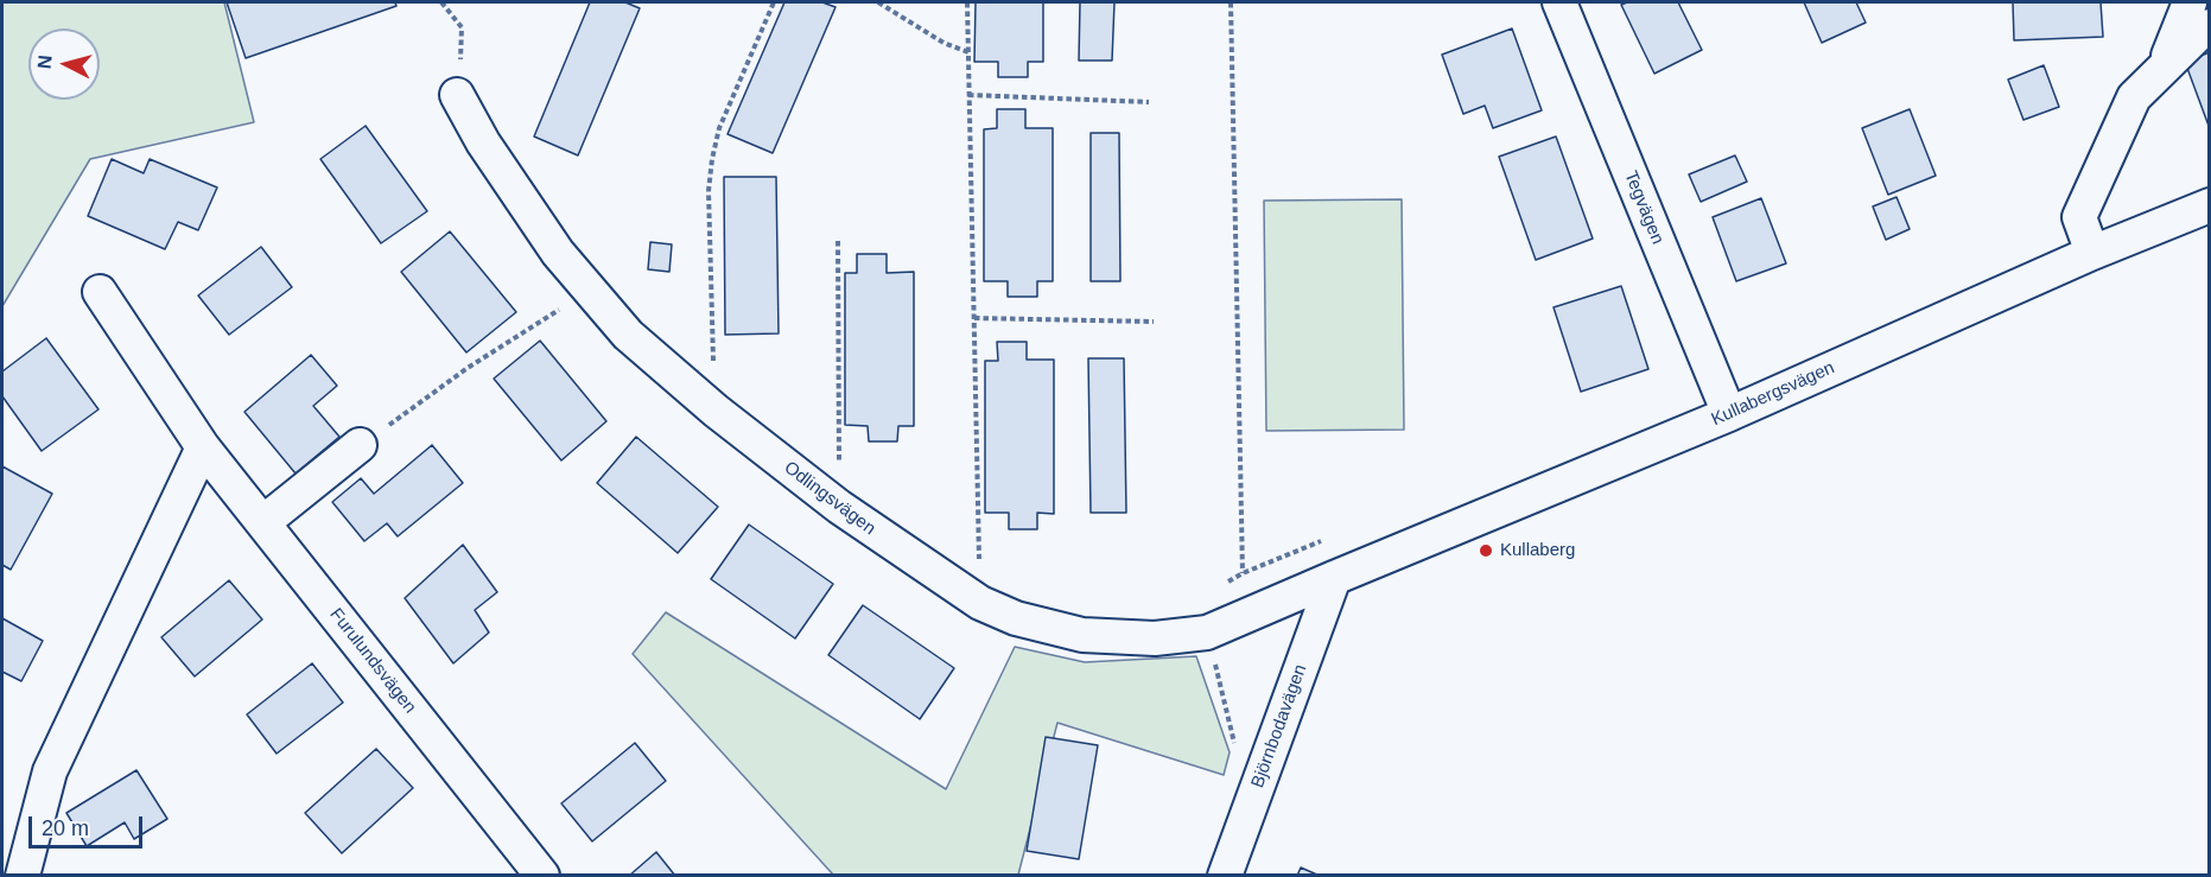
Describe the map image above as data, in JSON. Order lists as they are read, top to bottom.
{
  "streets": {
    "street": [
      "Tegvägen",
      "Kullabergsvägen",
      "Odlingsvägen",
      "Furulundsvägen",
      "Björnbodavägen"
    ]
  },
  "crossings": [
    ["Tegvägen", "Kullabergsvägen"],
    ["Kullabergsvägen", "Odlingsvägen"],
    ["Kullabergsvägen", "Björnbodavägen"],
    ["Odlingsvägen", "Björnbodavägen"]
  ],
  "places": ["Kullaberg"],
  "scale_bar": "20 m",
  "north": "left"
}
